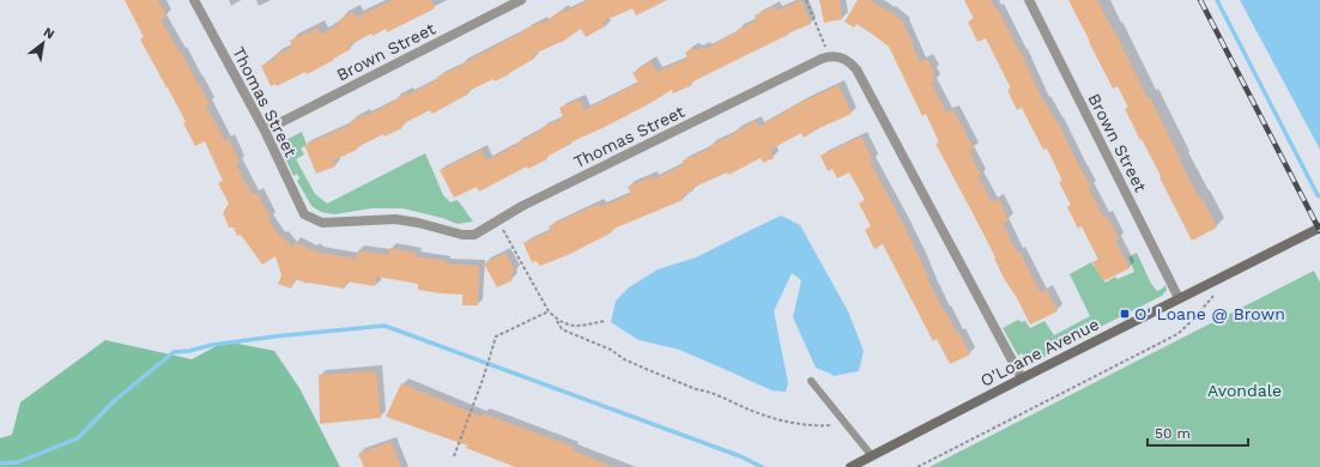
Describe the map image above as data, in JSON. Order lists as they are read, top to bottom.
{
  "streets": {
    "street": ["Brown Street", "Thomas Street", "O'Loane Avenue"]
  },
  "crossings": [
    ["Brown Street", "Thomas Street"],
    ["Brown Street", "O'Loane Avenue"]
  ],
  "parks": ["Avondale"],
  "places": {
    "transit": ["O' Loane @ Brown"]
  },
  "scale_bar": "50 m",
  "north": "top right"
}
